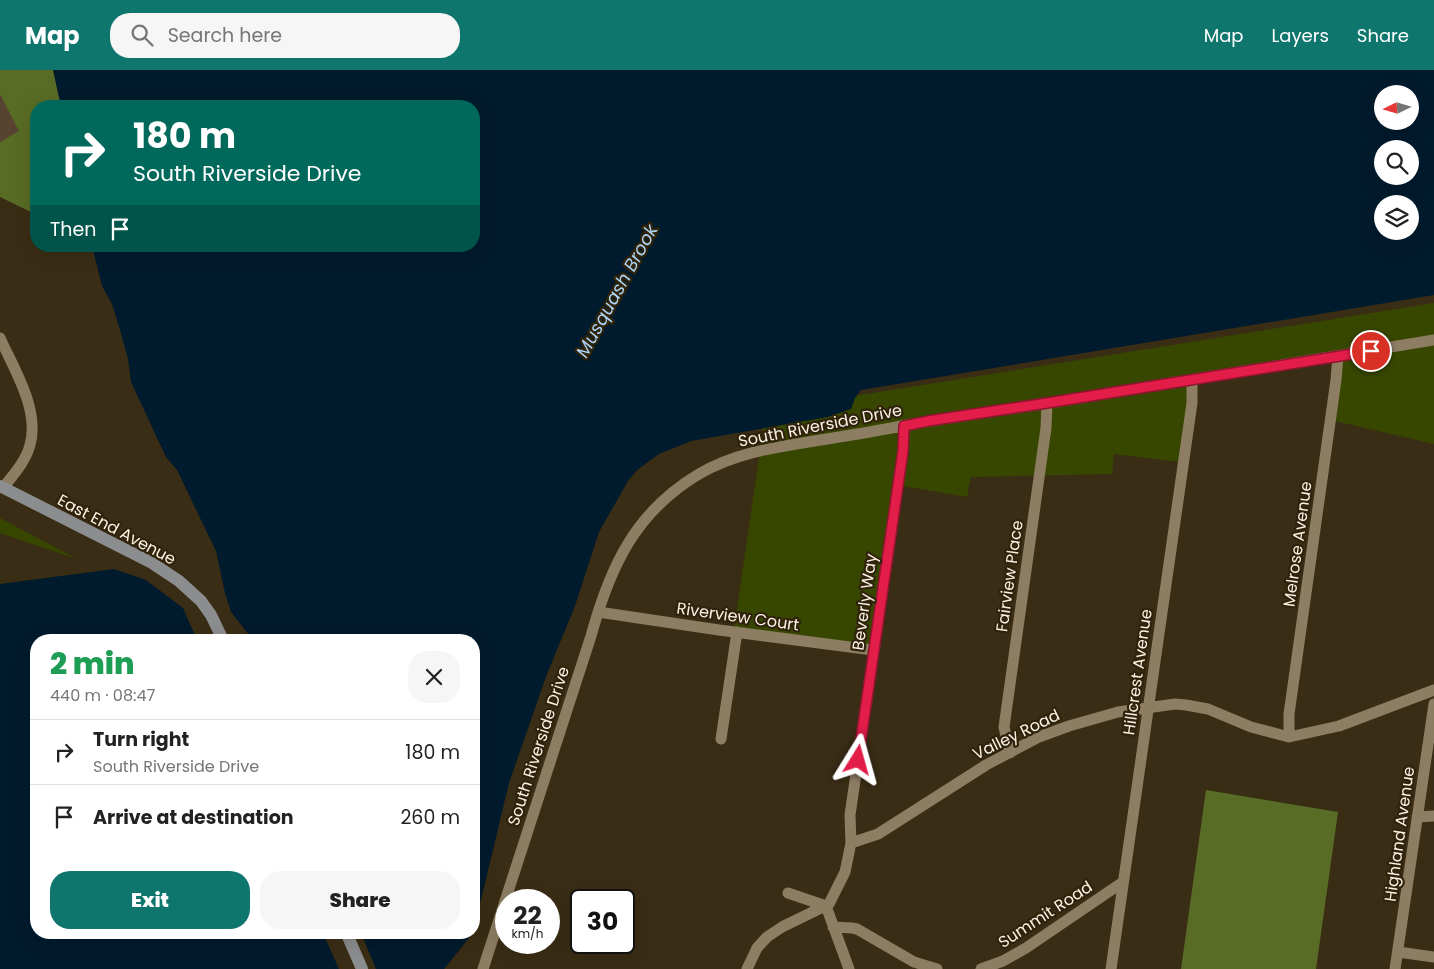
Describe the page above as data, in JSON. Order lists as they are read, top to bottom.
{
  "streets": {
    "street": [
      "South Riverside Drive",
      "East End Avenue",
      "Melrose Avenue",
      "Fairview Place",
      "Beverly Way",
      "Riverview Court",
      "Hillcrest Avenue",
      "Valley Road",
      "Highland Avenue",
      "Summit Road"
    ]
  },
  "crossings": [
    ["South Riverside Drive", "Melrose Avenue"],
    ["South Riverside Drive", "Fairview Place"],
    ["South Riverside Drive", "Beverly Way"],
    ["South Riverside Drive", "Riverview Court"],
    ["South Riverside Drive", "Hillcrest Avenue"],
    ["Melrose Avenue", "Valley Road"],
    ["Fairview Place", "Valley Road"],
    ["Beverly Way", "Riverview Court"],
    ["Beverly Way", "Valley Road"],
    ["Hillcrest Avenue", "Valley Road"],
    ["Hillcrest Avenue", "Summit Road"]
  ],
  "water": ["Musquash Brook"],
  "north": "left",
  "page": {
    "header": "Map",
    "search": "Search here",
    "nav": ["Map", "Layers", "Share"],
    "turn": ["180 m", "South Riverside Drive"],
    "then": "Then",
    "heading": ["2 min", "440 m · 08:47"],
    "list": [
      {
        "name": "Turn right",
        "note": "South Riverside Drive",
        "value": "180 m"
      },
      {
        "name": "Arrive at destination",
        "value": "260 m"
      }
    ],
    "buttons": ["Exit", "Share"],
    "speed": "22 km/h",
    "limit": "30"
  }
}
